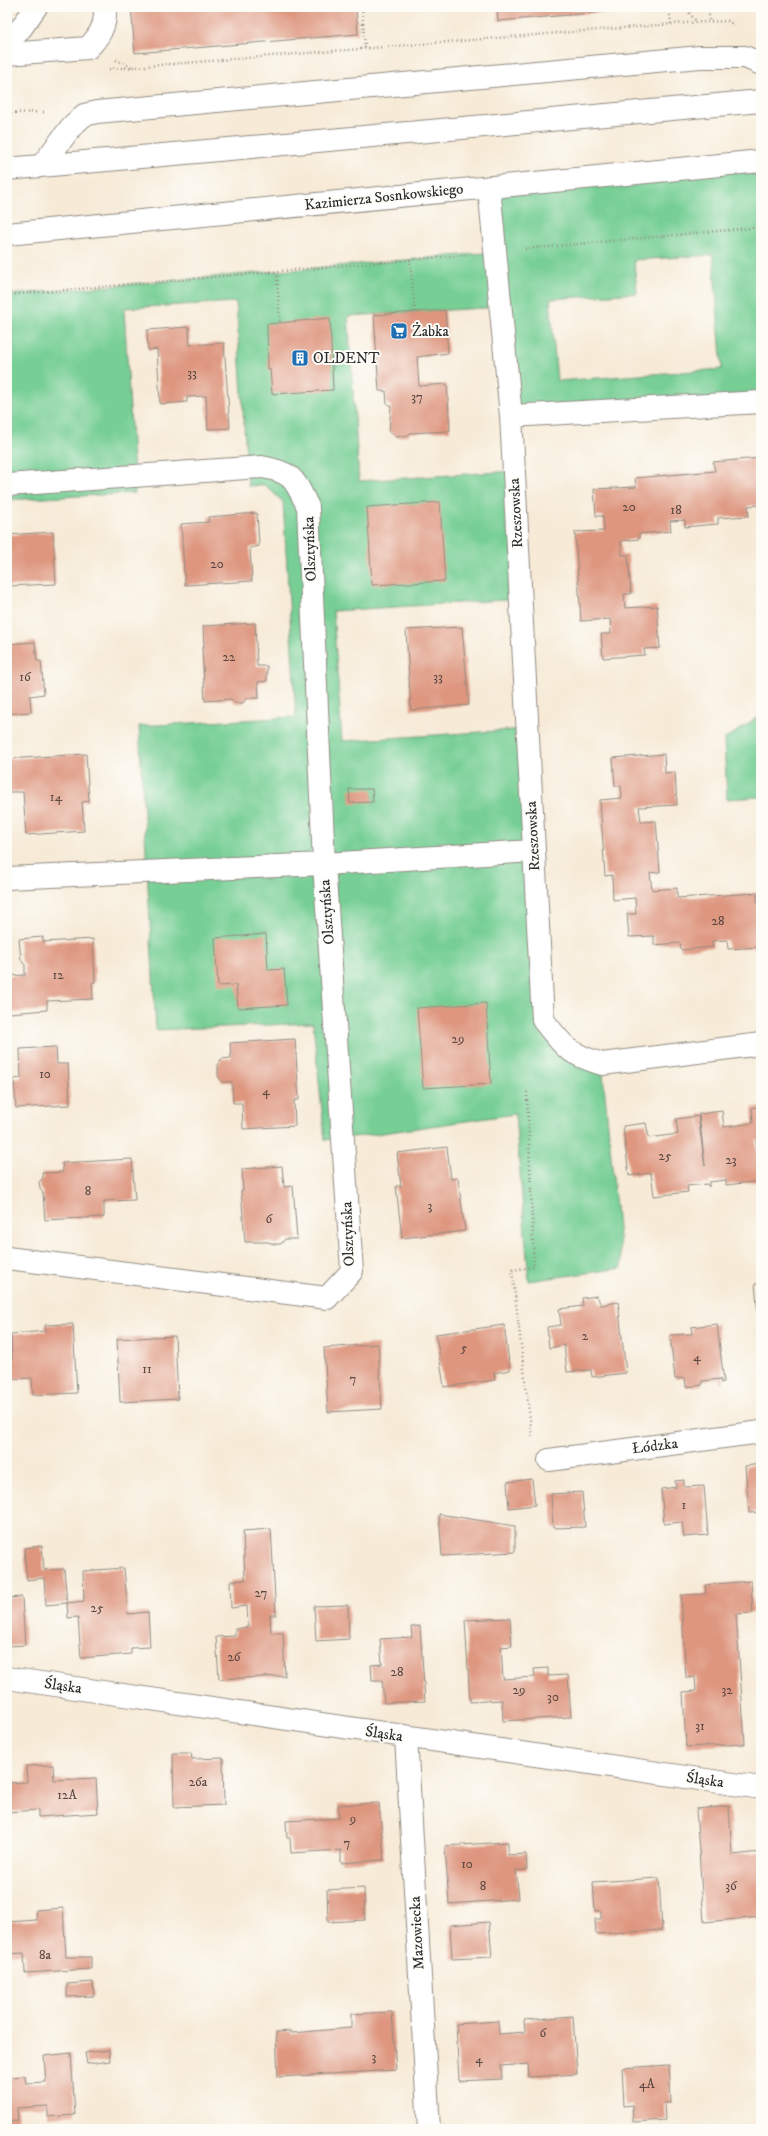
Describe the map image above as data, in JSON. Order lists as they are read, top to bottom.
{
  "streets": {
    "street": [
      "Kazimierza Sosnkowskiego",
      "Rzeszowska",
      "Olsztyńska",
      "Łódzka",
      "Śląska",
      "Mazowiecka"
    ]
  },
  "crossings": [
    ["Kazimierza Sosnkowskiego", "Rzeszowska"],
    ["Rzeszowska", "Olsztyńska"],
    ["Śląska", "Mazowiecka"]
  ],
  "places": {
    "supermarket": ["Żabka"],
    "building": ["OLDENT"]
  },
  "house_numbers": [
    "33",
    "37",
    "20",
    "18",
    "20",
    "22",
    "16",
    "33",
    "14",
    "28",
    "12",
    "29",
    "10",
    "4",
    "25",
    "23",
    "8",
    "3",
    "6",
    "2",
    "5",
    "4",
    "11",
    "7",
    "1",
    "27",
    "25",
    "26",
    "28",
    "29",
    "32",
    "30",
    "31",
    "26a",
    "12A",
    "9",
    "7",
    "10",
    "8",
    "36",
    "8a",
    "6",
    "3",
    "4",
    "4A"
  ]
}
